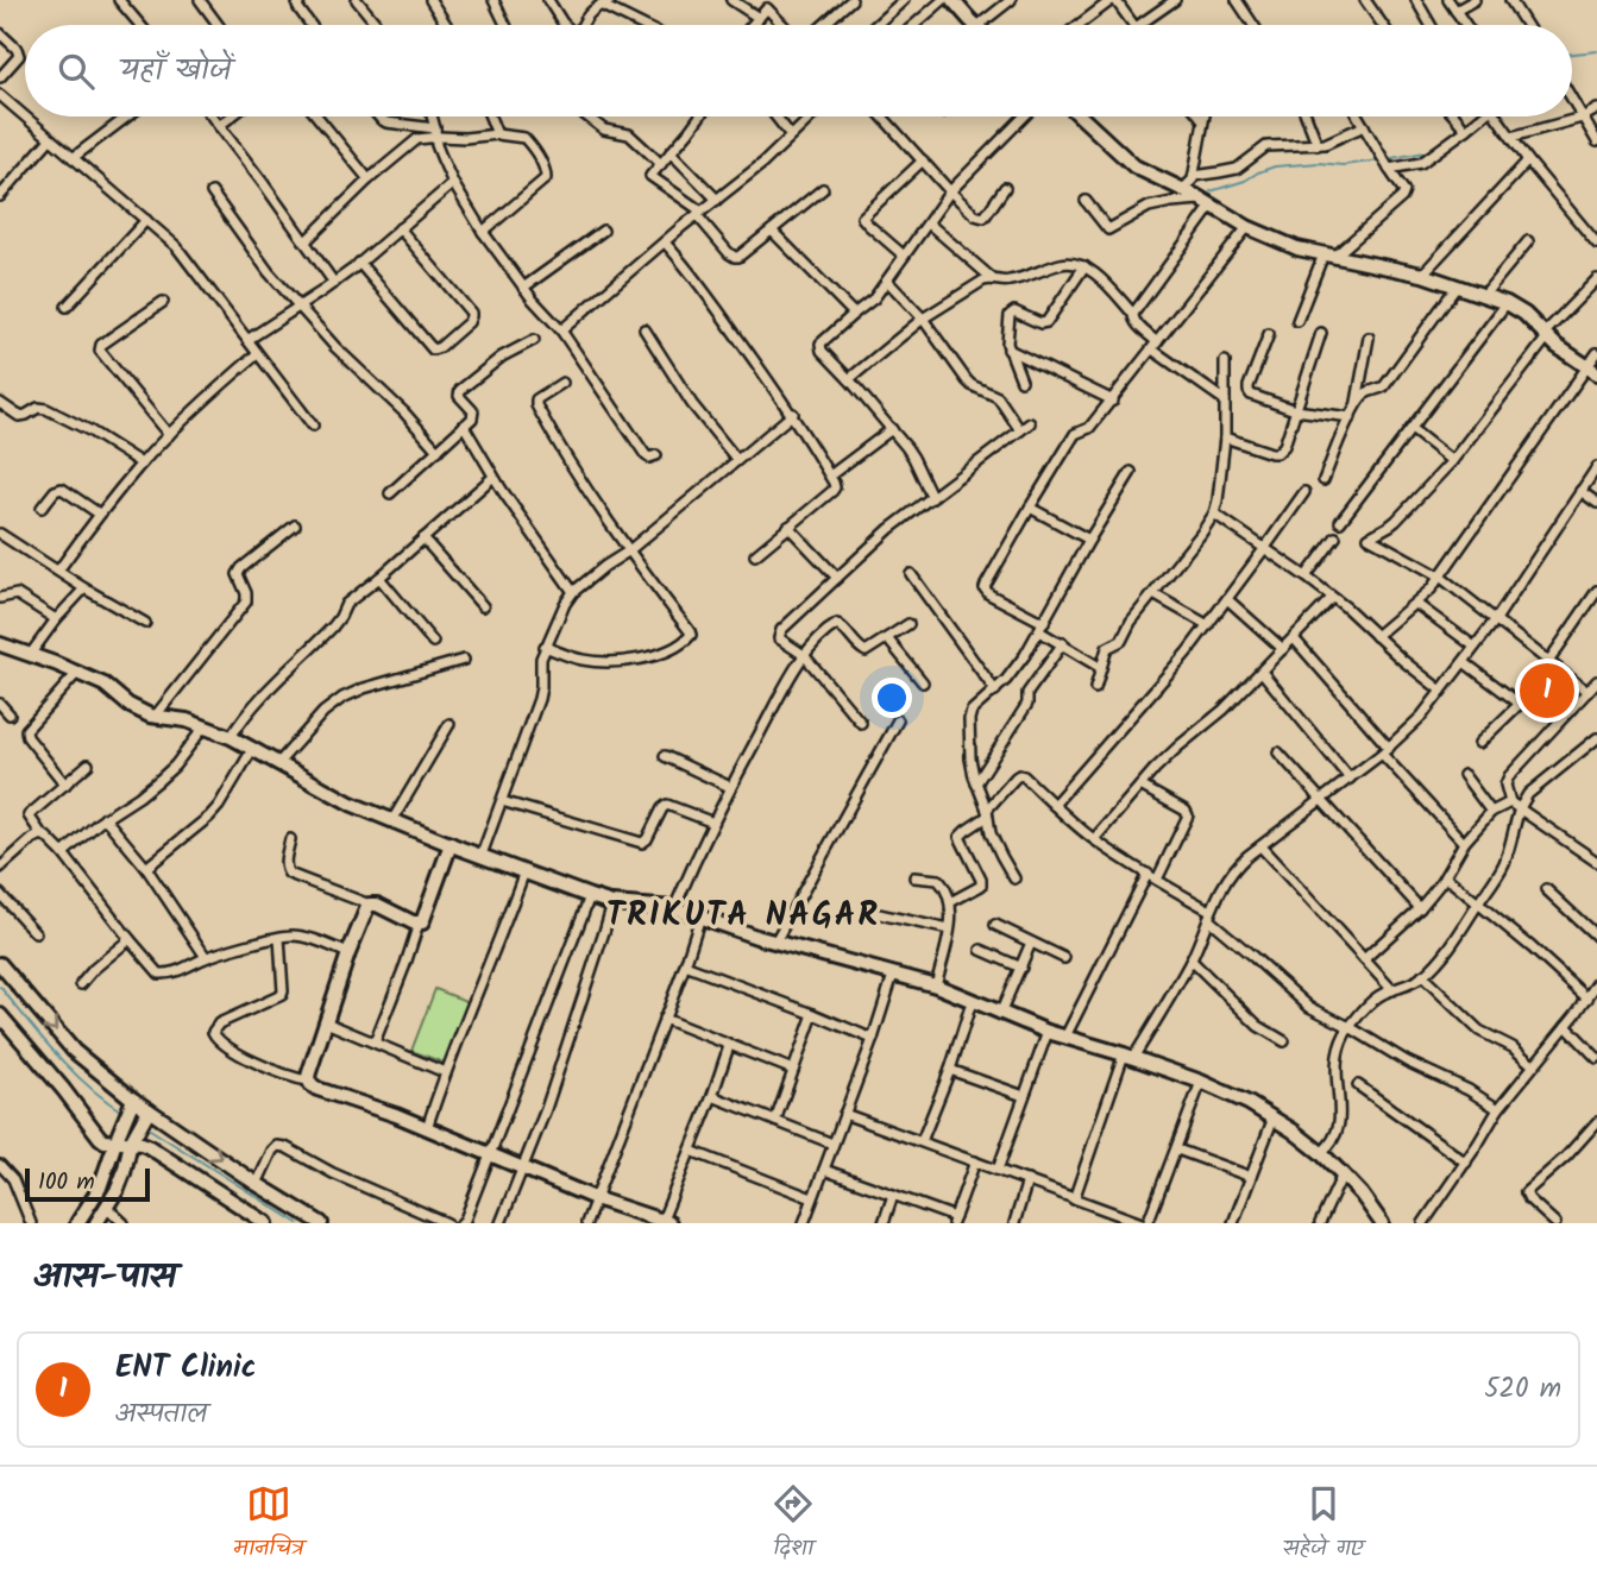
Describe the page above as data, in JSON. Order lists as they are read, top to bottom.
{
  "districts": ["TRIKUTA NAGAR"],
  "scale_bar": "100 m",
  "page": {
    "search": "यहाँ खोजें",
    "pins": "1",
    "scale": "100 m",
    "heading": "आस-पास",
    "list": [
      {
        "mark": "1",
        "name": "ENT Clinic",
        "note": "अस्पताल",
        "value": "520 m"
      }
    ],
    "nav": ["मानचित्र", "दिशा", "सहेजे गए"]
  }
}
